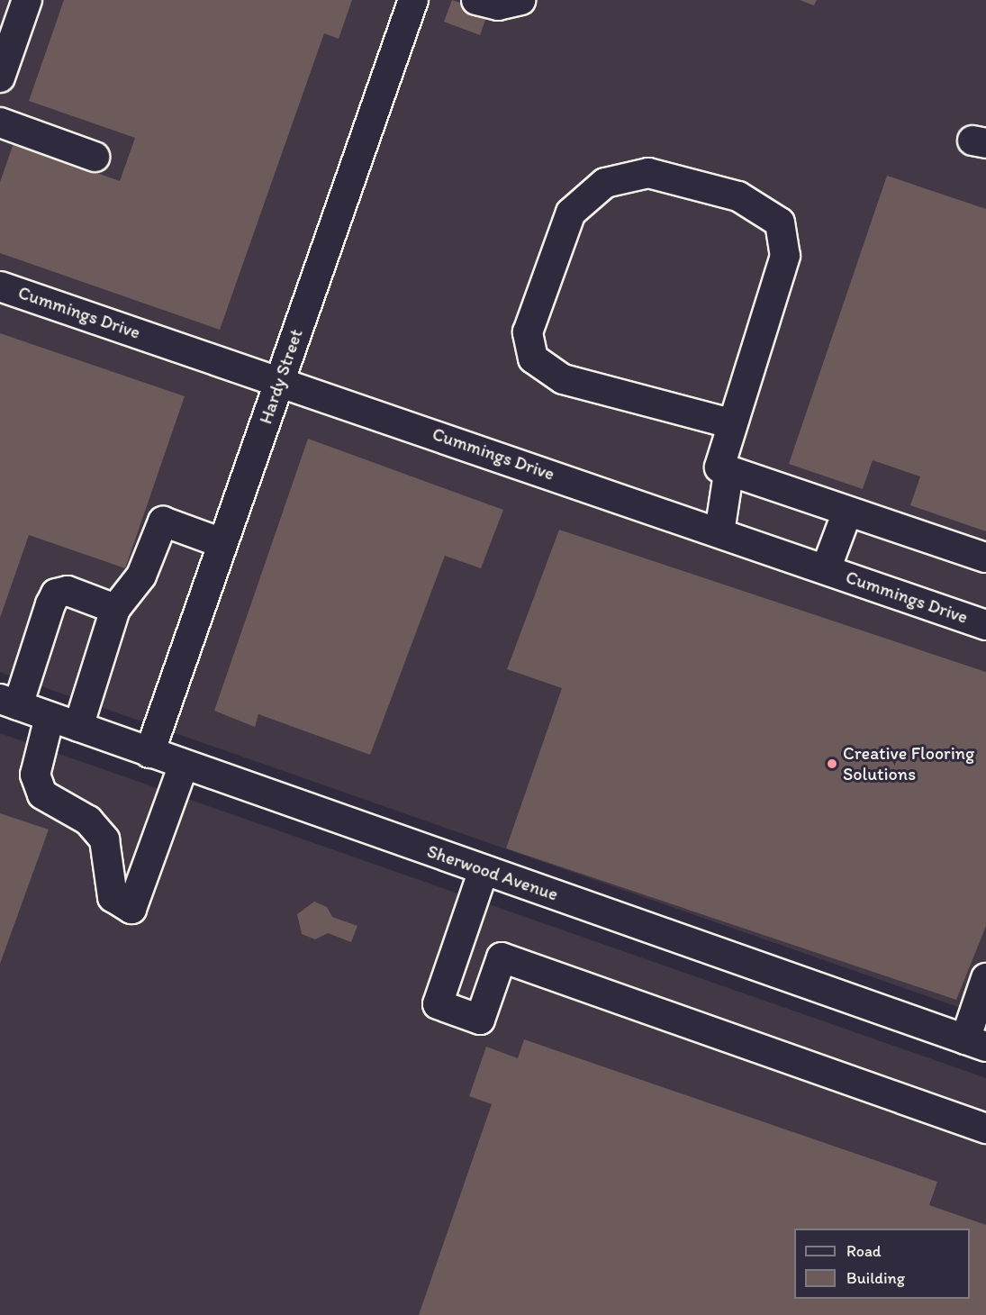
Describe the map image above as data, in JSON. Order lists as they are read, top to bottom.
{
  "streets": {
    "street": ["Cummings Drive", "Hardy Street", "Sherwood Avenue"]
  },
  "crossings": [
    ["Cummings Drive", "Hardy Street"],
    ["Hardy Street", "Sherwood Avenue"]
  ],
  "places": ["Creative Flooring Solutions"],
  "legend": ["Road", "Building"]
}
